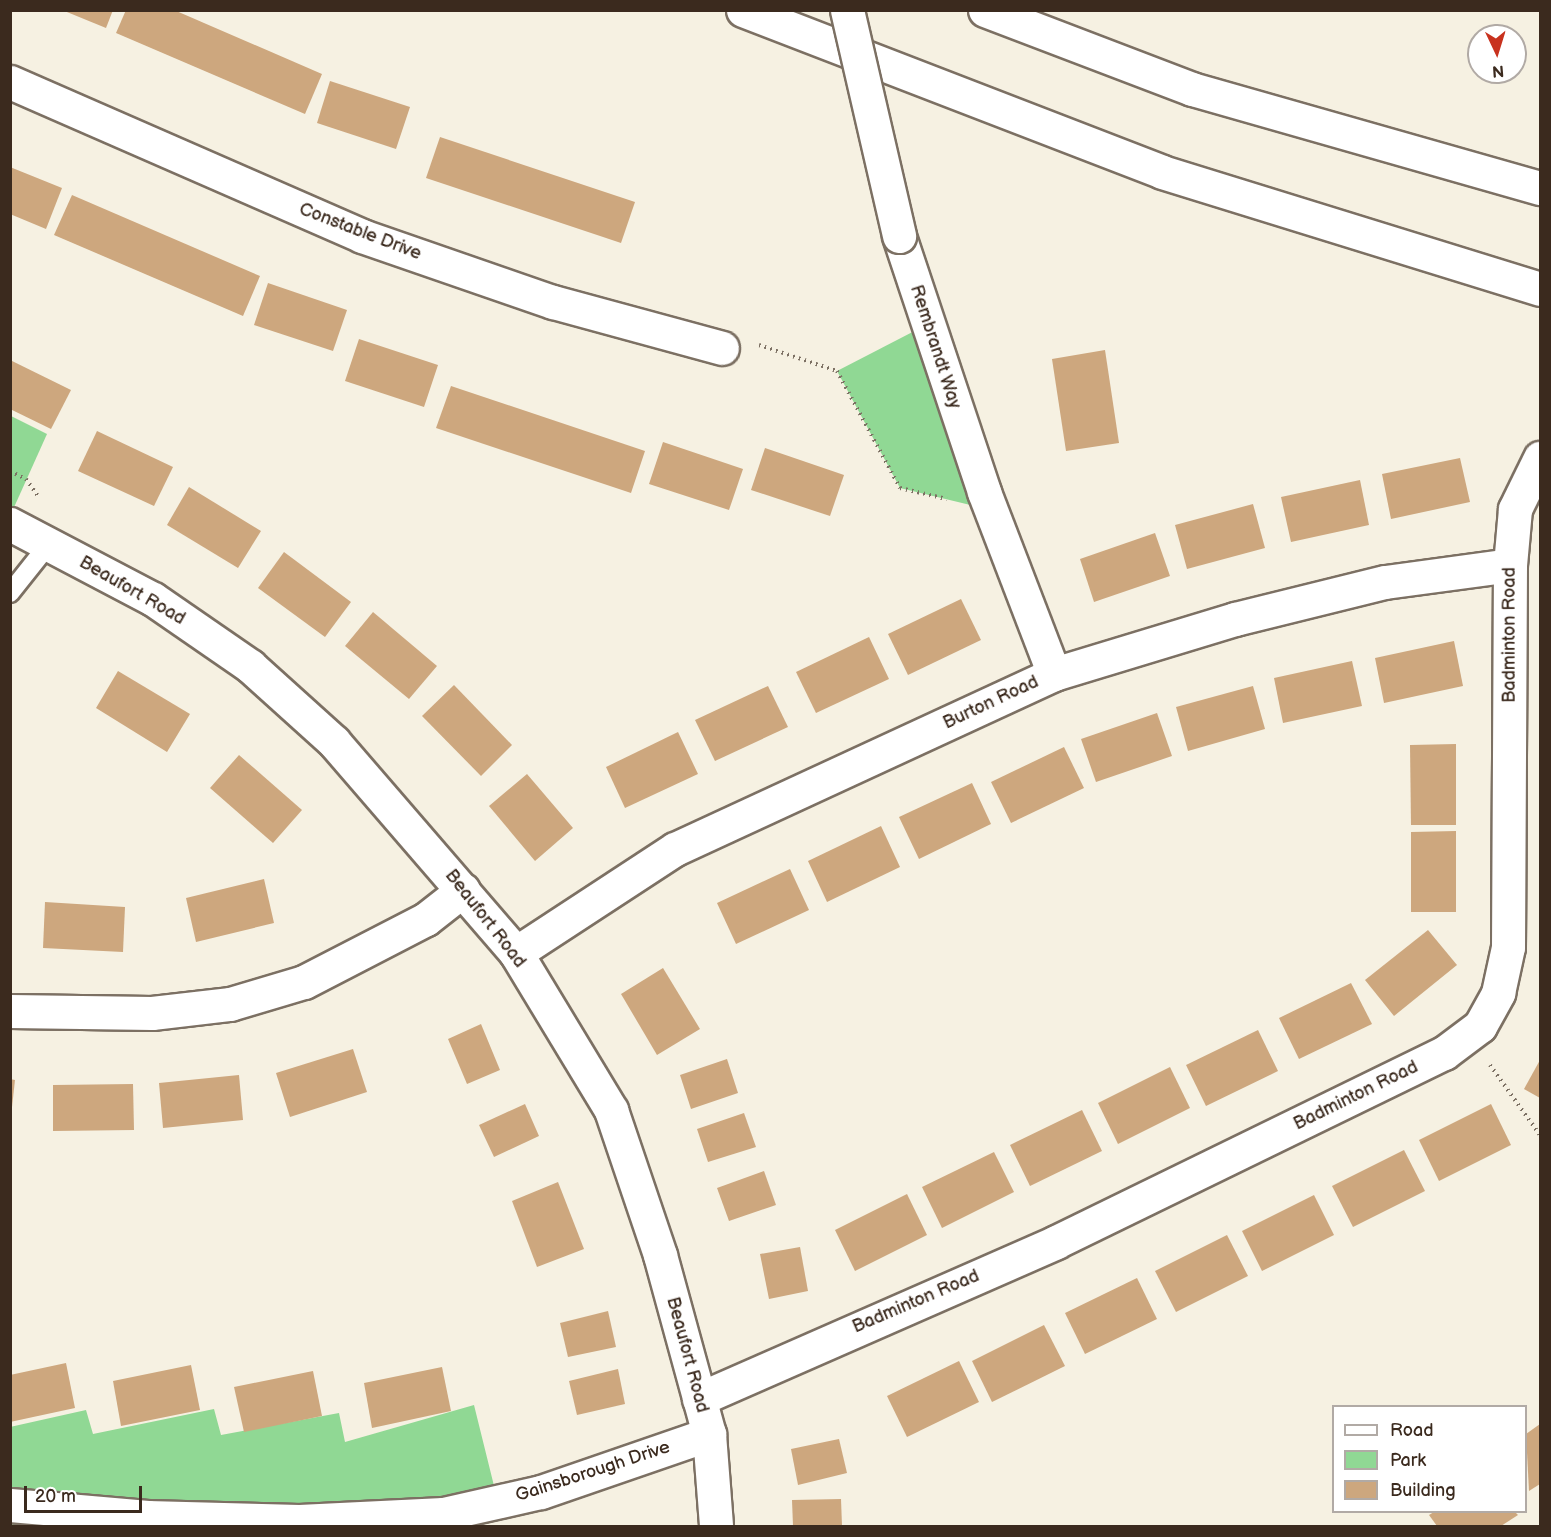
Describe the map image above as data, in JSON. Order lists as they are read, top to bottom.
{
  "streets": {
    "main road": [
      "Constable Drive",
      "Rembrandt Way",
      "Beaufort Road",
      "Badminton Road",
      "Burton Road",
      "Gainsborough Drive"
    ]
  },
  "crossings": [
    ["Rembrandt Way", "Burton Road"],
    ["Beaufort Road", "Badminton Road"],
    ["Beaufort Road", "Burton Road"],
    ["Beaufort Road", "Gainsborough Drive"],
    ["Badminton Road", "Burton Road"]
  ],
  "legend": ["Road", "Park", "Building"],
  "scale_bar": "20 m",
  "north": "bottom"
}
